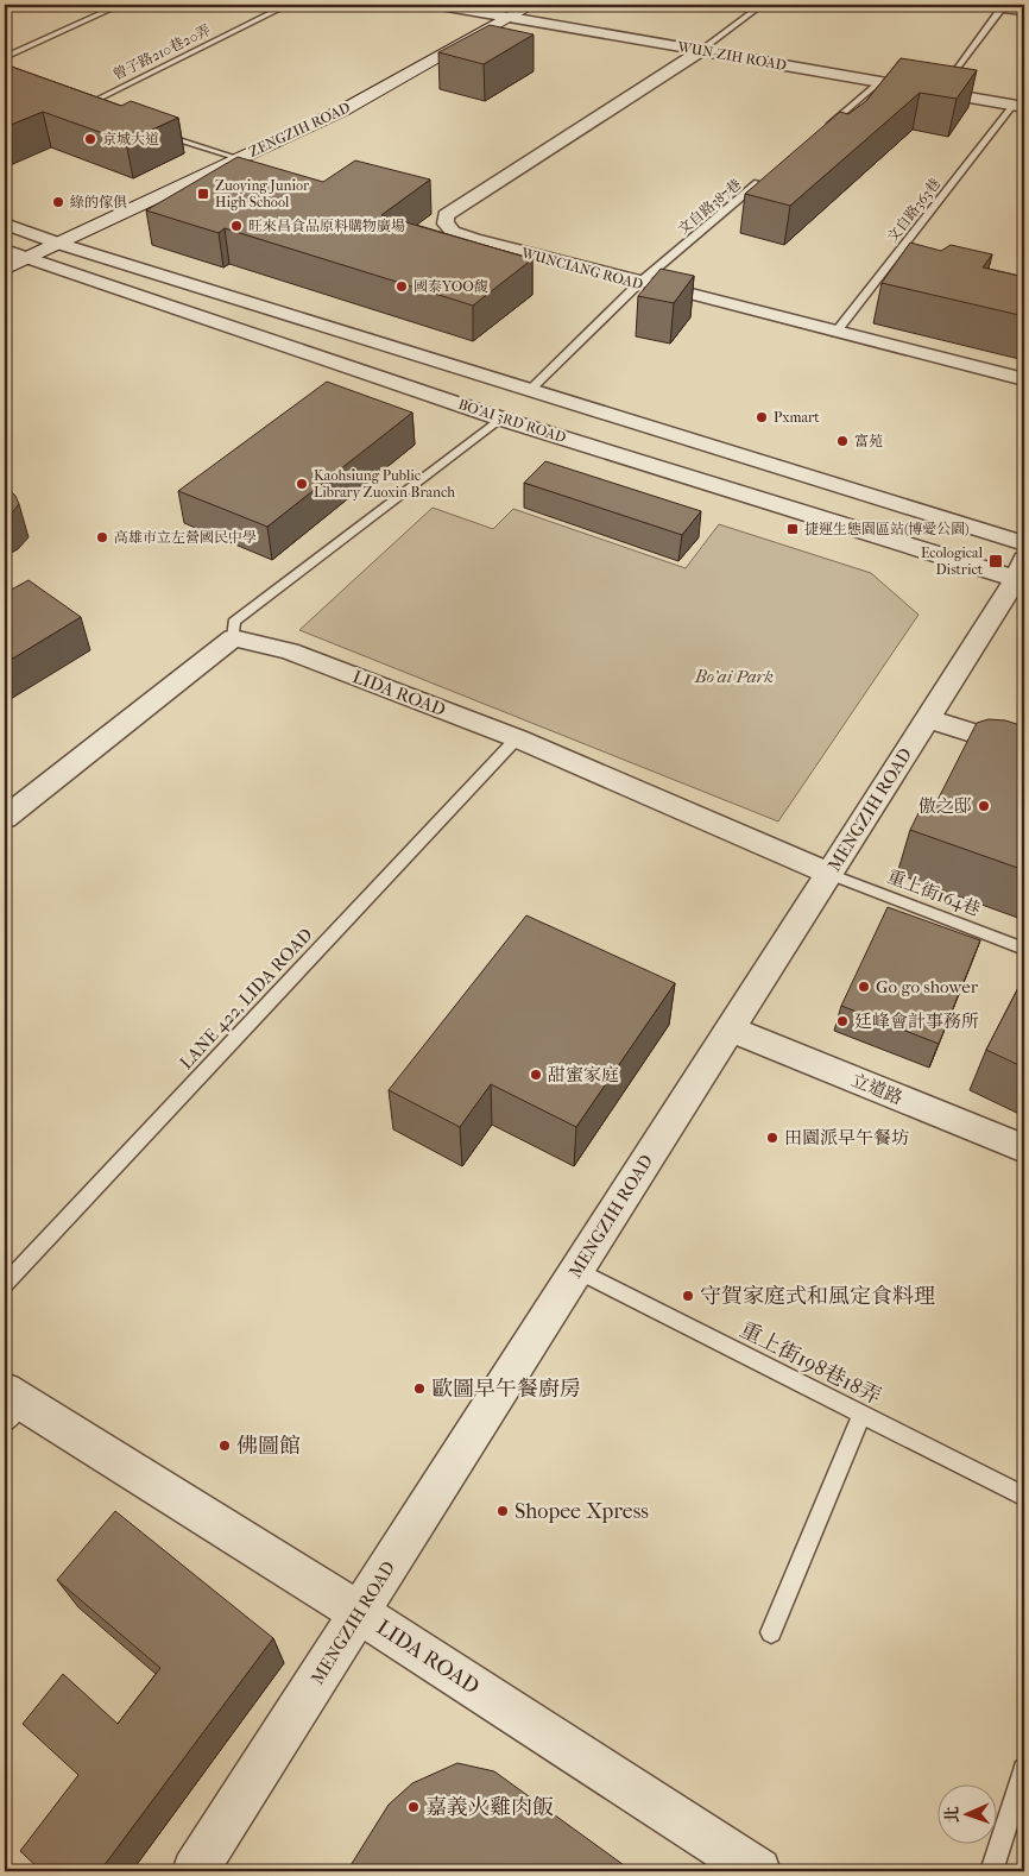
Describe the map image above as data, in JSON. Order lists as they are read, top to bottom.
{
  "streets": {
    "street": [
      "WUN-ZIH ROAD",
      "ZENGZIH ROAD",
      "WUNCIANG ROAD",
      "BO'AI 3RD ROAD",
      "LIDA ROAD",
      "MENGZIH ROAD",
      "立道路"
    ],
    "lane": [
      "曾子路210巷20弄",
      "文自路387巷",
      "文自路363巷",
      "重上街164巷",
      "LANE 422, LIDA ROAD",
      "重上街198巷18弄"
    ]
  },
  "crossings": [
    ["WUN-ZIH ROAD", "ZENGZIH ROAD"],
    ["WUN-ZIH ROAD", "文自路363巷"],
    ["WUN-ZIH ROAD", "WUNCIANG ROAD"],
    ["ZENGZIH ROAD", "BO'AI 3RD ROAD"],
    ["文自路387巷", "WUNCIANG ROAD"],
    ["文自路387巷", "BO'AI 3RD ROAD"],
    ["文自路363巷", "WUNCIANG ROAD"],
    ["BO'AI 3RD ROAD", "MENGZIH ROAD"],
    ["LIDA ROAD", "MENGZIH ROAD"],
    ["LIDA ROAD", "重上街164巷"],
    ["LIDA ROAD", "LANE 422, LIDA ROAD"],
    ["MENGZIH ROAD", "重上街164巷"],
    ["MENGZIH ROAD", "立道路"],
    ["MENGZIH ROAD", "重上街198巷18弄"]
  ],
  "parks": ["Bo'ai Park"],
  "places": {
    "other": [
      "京城大道",
      "綠的傢俱",
      "旺來昌食品原料購物廣場",
      "國泰YOO馥",
      "Pxmart",
      "富苑",
      "Kaohsiung Public Library Zuoxin Branch",
      "高雄市立左營國民中學",
      "傲之邸",
      "Go go shower",
      "廷峰會計事務所",
      "甜蜜家庭",
      "田園派早午餐坊",
      "守賀家庭式和風定食料理",
      "歐圖早午餐廚房",
      "佛圖館",
      "Shopee Xpress",
      "嘉義火雞肉飯"
    ],
    "transit": ["Zuoying Junior High School", "捷運生態園區站(博愛公園)", "Ecological District"]
  },
  "north": "left"
}
